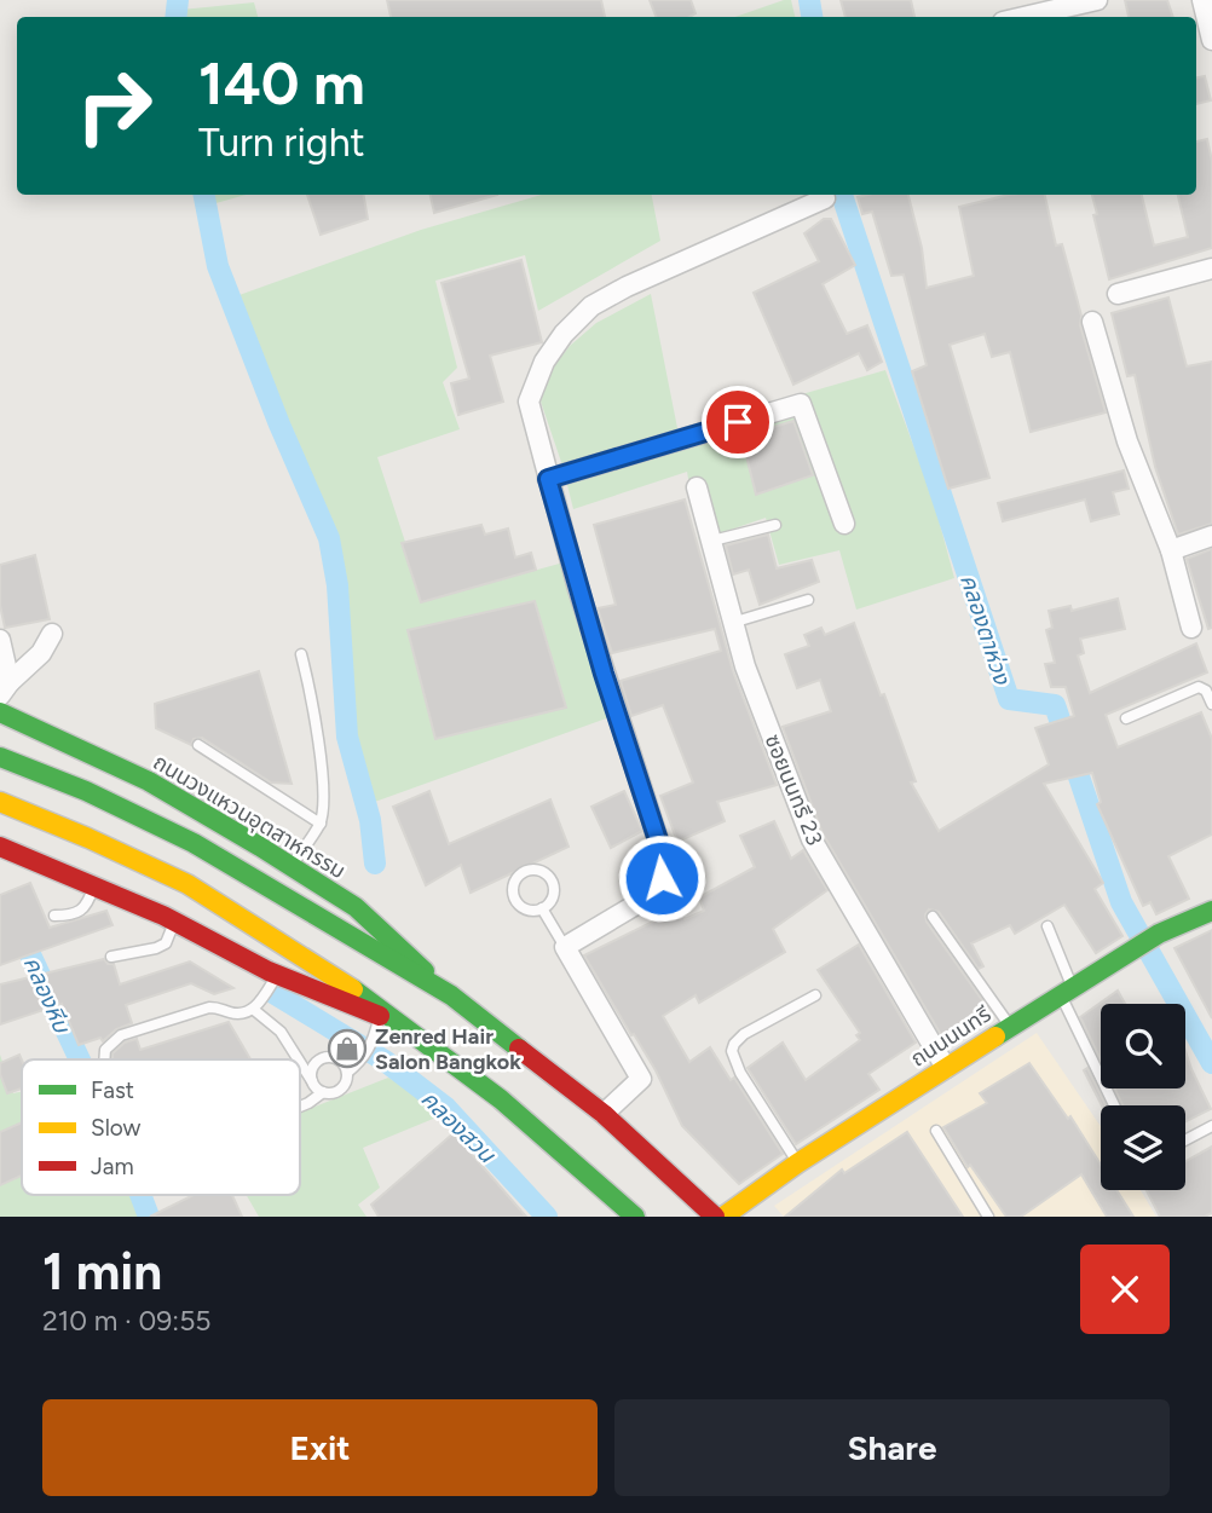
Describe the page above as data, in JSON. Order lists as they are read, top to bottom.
{
  "streets": {
    "main road": ["ถนนวงแหวนอุตสาหกรรม", "ถนนนนทรี"],
    "street": ["ซอยนนทรี 23"]
  },
  "crossings": [
    ["ซอยนนทรี 23", "ถนนนนทรี"]
  ],
  "water": ["คลองตาห่วง", "คลองหีบ", "คลองสวน"],
  "places": {
    "shop": ["Zenred Hair Salon Bangkok"]
  },
  "legend": ["Fast", "Slow", "Jam"],
  "page": {
    "turn": ["140 m", "Turn right"],
    "heading": ["1 min", "210 m · 09:55"],
    "buttons": ["Exit", "Share"]
  }
}
